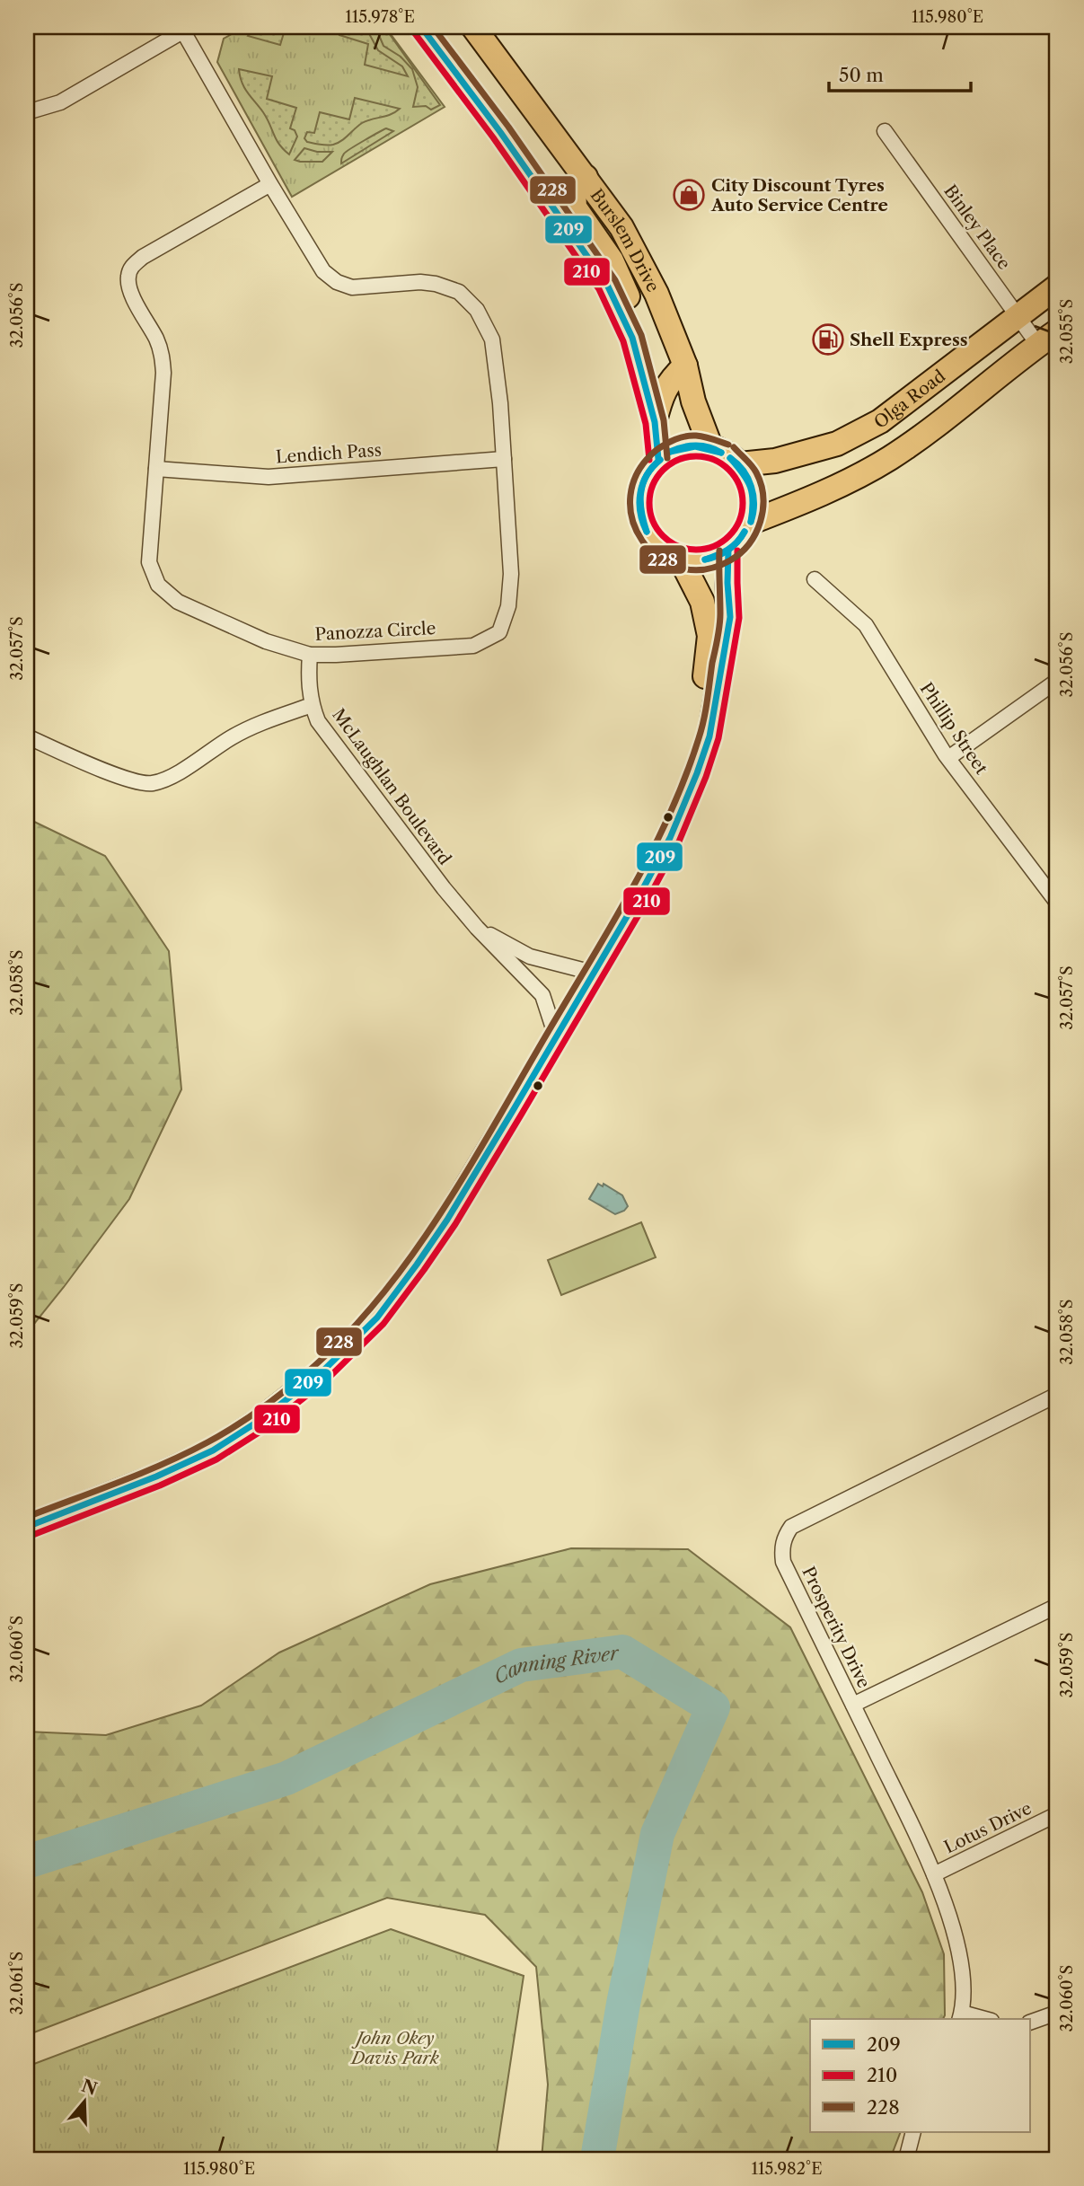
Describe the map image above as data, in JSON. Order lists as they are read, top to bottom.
{
  "streets": {
    "main road": ["Burslem Drive", "Olga Road"],
    "street": [
      "Binley Place",
      "Lendich Pass",
      "Panozza Circle",
      "Phillip Street",
      "McLaughlan Boulevard",
      "Prosperity Drive",
      "Lotus Drive"
    ]
  },
  "crossings": [
    ["Binley Place", "Olga Road"],
    ["Burslem Drive", "Olga Road"],
    ["Lendich Pass", "Panozza Circle"],
    ["Panozza Circle", "McLaughlan Boulevard"],
    ["Prosperity Drive", "Lotus Drive"]
  ],
  "water": ["Canning River"],
  "parks": ["John Okey Davis Park"],
  "places": {
    "shop": ["City Discount Tyres Auto Service Centre"],
    "fuel station": ["Shell Express"]
  },
  "lines": ["transit line 209", "transit line 228", "transit line 210"],
  "legend": ["209", "210", "228"],
  "scale_bar": "50 m",
  "north": "top",
  "coordinates": [
    "115.978°E",
    "115.980°E",
    "32.056°S",
    "32.055°S",
    "32.057°S",
    "32.058°S",
    "32.059°S",
    "32.060°S",
    "32.061°S",
    "115.982°E"
  ]
}
